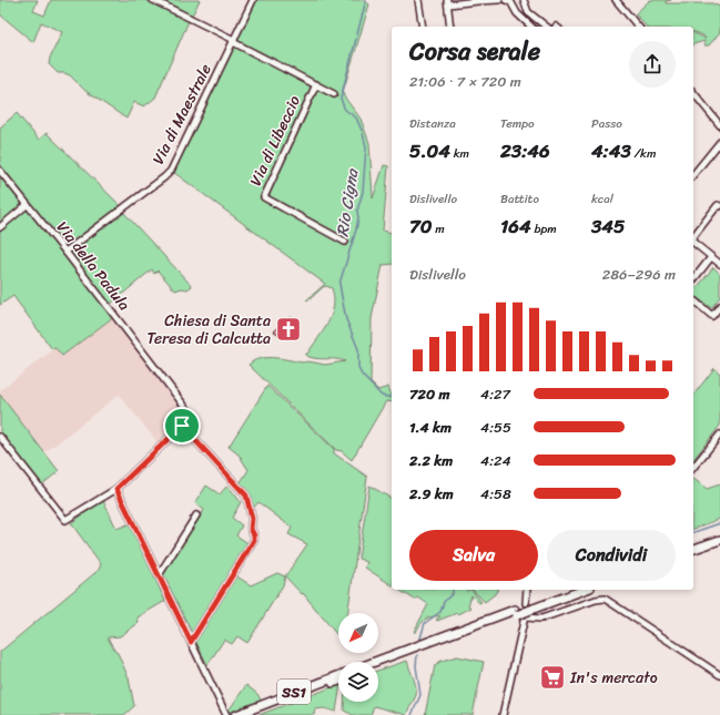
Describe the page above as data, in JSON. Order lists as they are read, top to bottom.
{
  "streets": {
    "highway": ["SS1"],
    "street": ["Via di Maestrale", "Via di Libeccio", "Via della Padula"]
  },
  "crossings": [
    ["Via di Maestrale", "Via di Libeccio"],
    ["Via di Maestrale", "Via della Padula"]
  ],
  "water": ["Rio Cigna"],
  "places": {
    "church": ["Chiesa di Santa Teresa di Calcutta"],
    "supermarket": ["In's mercato"]
  },
  "north": "bottom left",
  "page": {
    "heading": ["Corsa serale", "21:06 · 7 × 720 m"],
    "stats": [
      ["Distanza", "5.04 km"],
      ["Tempo", "23:46"],
      ["Passo", "4:43 /km"],
      ["Dislivello", "70 m"],
      ["Battito", "164 bpm"],
      ["kcal", "345"]
    ],
    "chart": ["Dislivello", "286–296 m"],
    "list": [
      {
        "name": "720 m",
        "note": "4:27"
      },
      {
        "name": "1.4 km",
        "note": "4:55"
      },
      {
        "name": "2.2 km",
        "note": "4:24"
      },
      {
        "name": "2.9 km",
        "note": "4:58"
      }
    ],
    "buttons": ["Salva", "Condividi"]
  }
}
